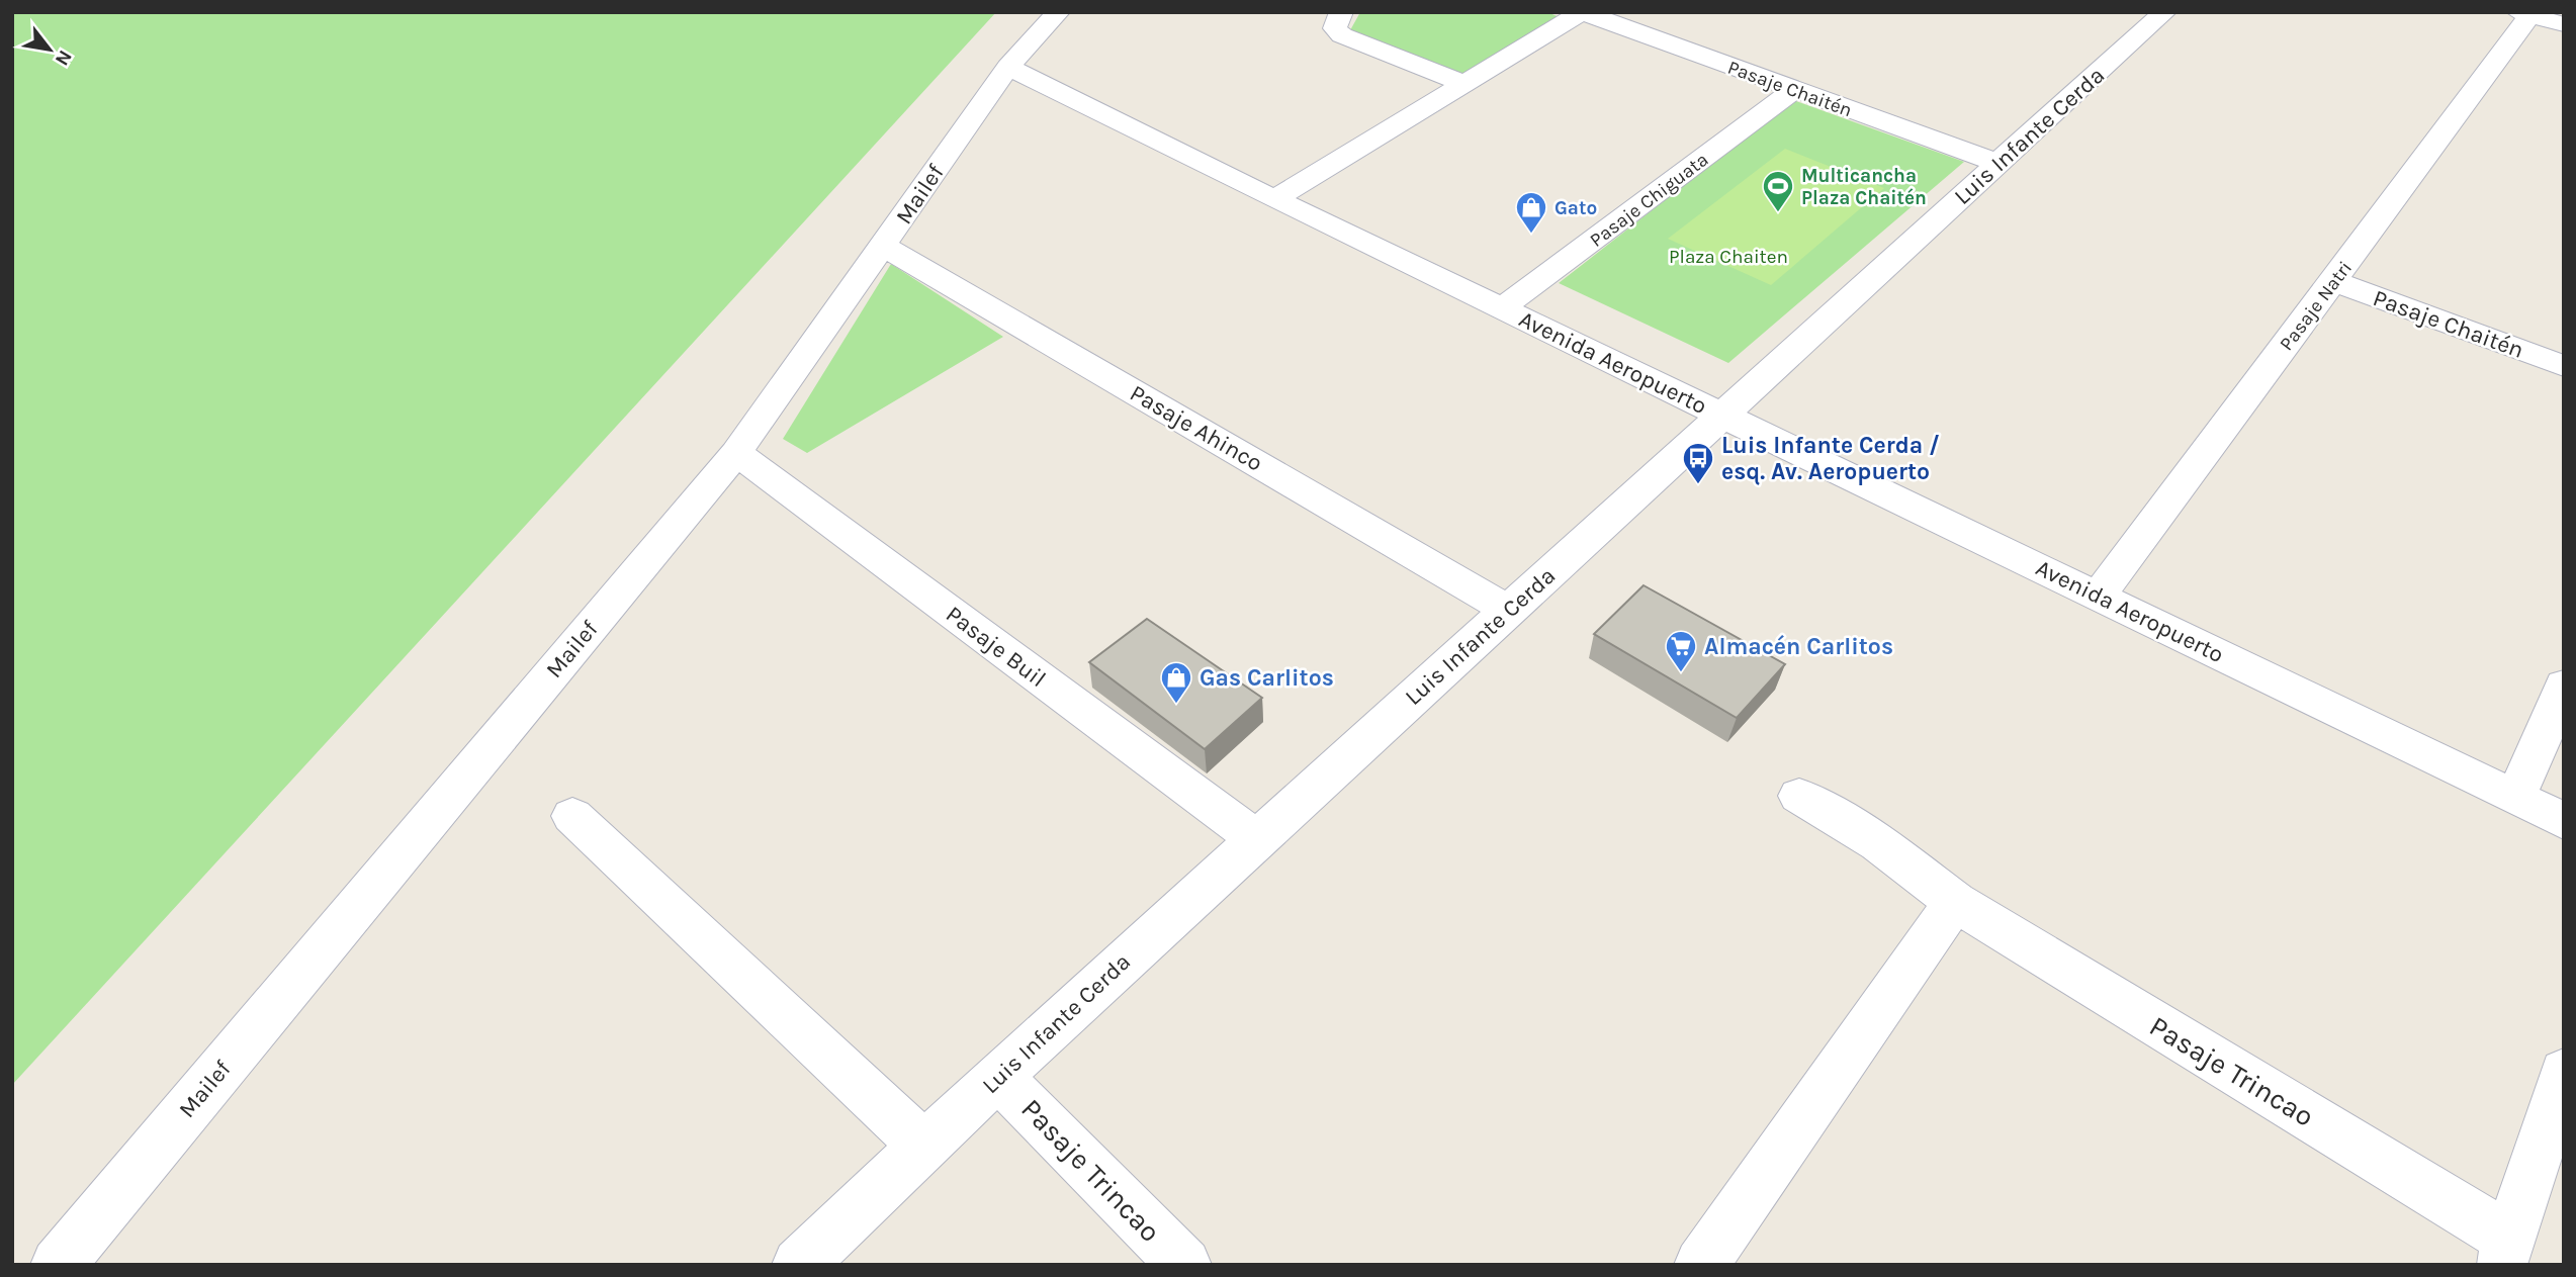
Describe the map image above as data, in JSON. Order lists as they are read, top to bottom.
{
  "streets": {
    "street": [
      "Pasaje Chaitén",
      "Luis Infante Cerda",
      "Mailef",
      "Pasaje Chiguata",
      "Pasaje Natri",
      "Avenida Aeropuerto",
      "Pasaje Ahinco",
      "Pasaje Buil",
      "Pasaje Trincao"
    ]
  },
  "crossings": [
    ["Pasaje Chaitén", "Luis Infante Cerda"],
    ["Pasaje Chaitén", "Pasaje Chiguata"],
    ["Pasaje Chaitén", "Pasaje Natri"],
    ["Luis Infante Cerda", "Avenida Aeropuerto"],
    ["Luis Infante Cerda", "Pasaje Ahinco"],
    ["Luis Infante Cerda", "Pasaje Buil"],
    ["Luis Infante Cerda", "Pasaje Trincao"],
    ["Mailef", "Avenida Aeropuerto"],
    ["Mailef", "Pasaje Ahinco"],
    ["Mailef", "Pasaje Buil"],
    ["Pasaje Chiguata", "Avenida Aeropuerto"],
    ["Pasaje Natri", "Avenida Aeropuerto"]
  ],
  "parks": ["Plaza Chaiten"],
  "places": {
    "sports": ["Multicancha Plaza Chaitén"],
    "shop": ["Gato", "Gas Carlitos"],
    "bus stop": ["Luis Infante Cerda / esq. Av. Aeropuerto"],
    "supermarket": ["Almacén Carlitos"]
  },
  "north": "bottom right"
}
